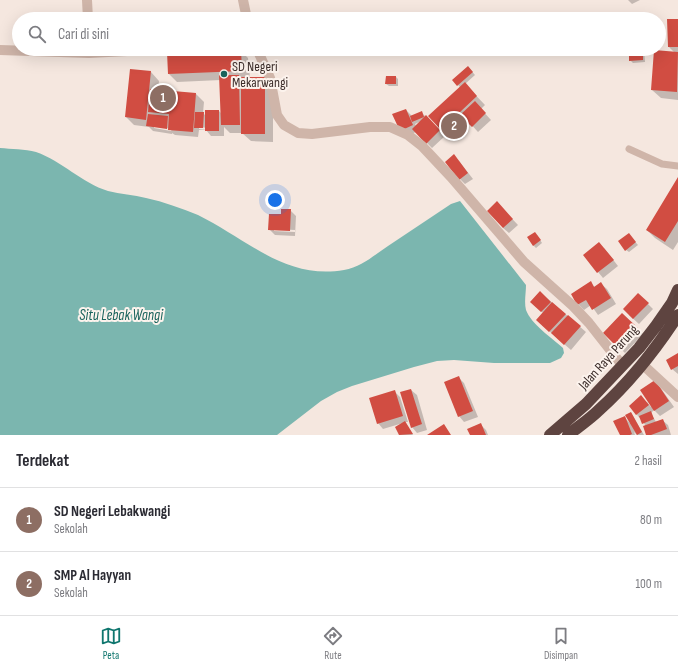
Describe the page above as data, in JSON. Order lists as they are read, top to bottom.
{
  "streets": {
    "highway": ["Jalan Raya Parung"]
  },
  "water": ["Situ Lebak Wangi"],
  "places": ["SD Negeri Mekarwangi"],
  "page": {
    "search": "Cari di sini",
    "pins": ["1", "2"],
    "heading": ["Terdekat", "2 hasil"],
    "list": [
      {
        "mark": "1",
        "name": "SD Negeri Lebakwangi",
        "note": "Sekolah",
        "value": "80 m"
      },
      {
        "mark": "2",
        "name": "SMP Al Hayyan",
        "note": "Sekolah",
        "value": "100 m"
      }
    ],
    "nav": ["Peta", "Rute", "Disimpan"]
  }
}
